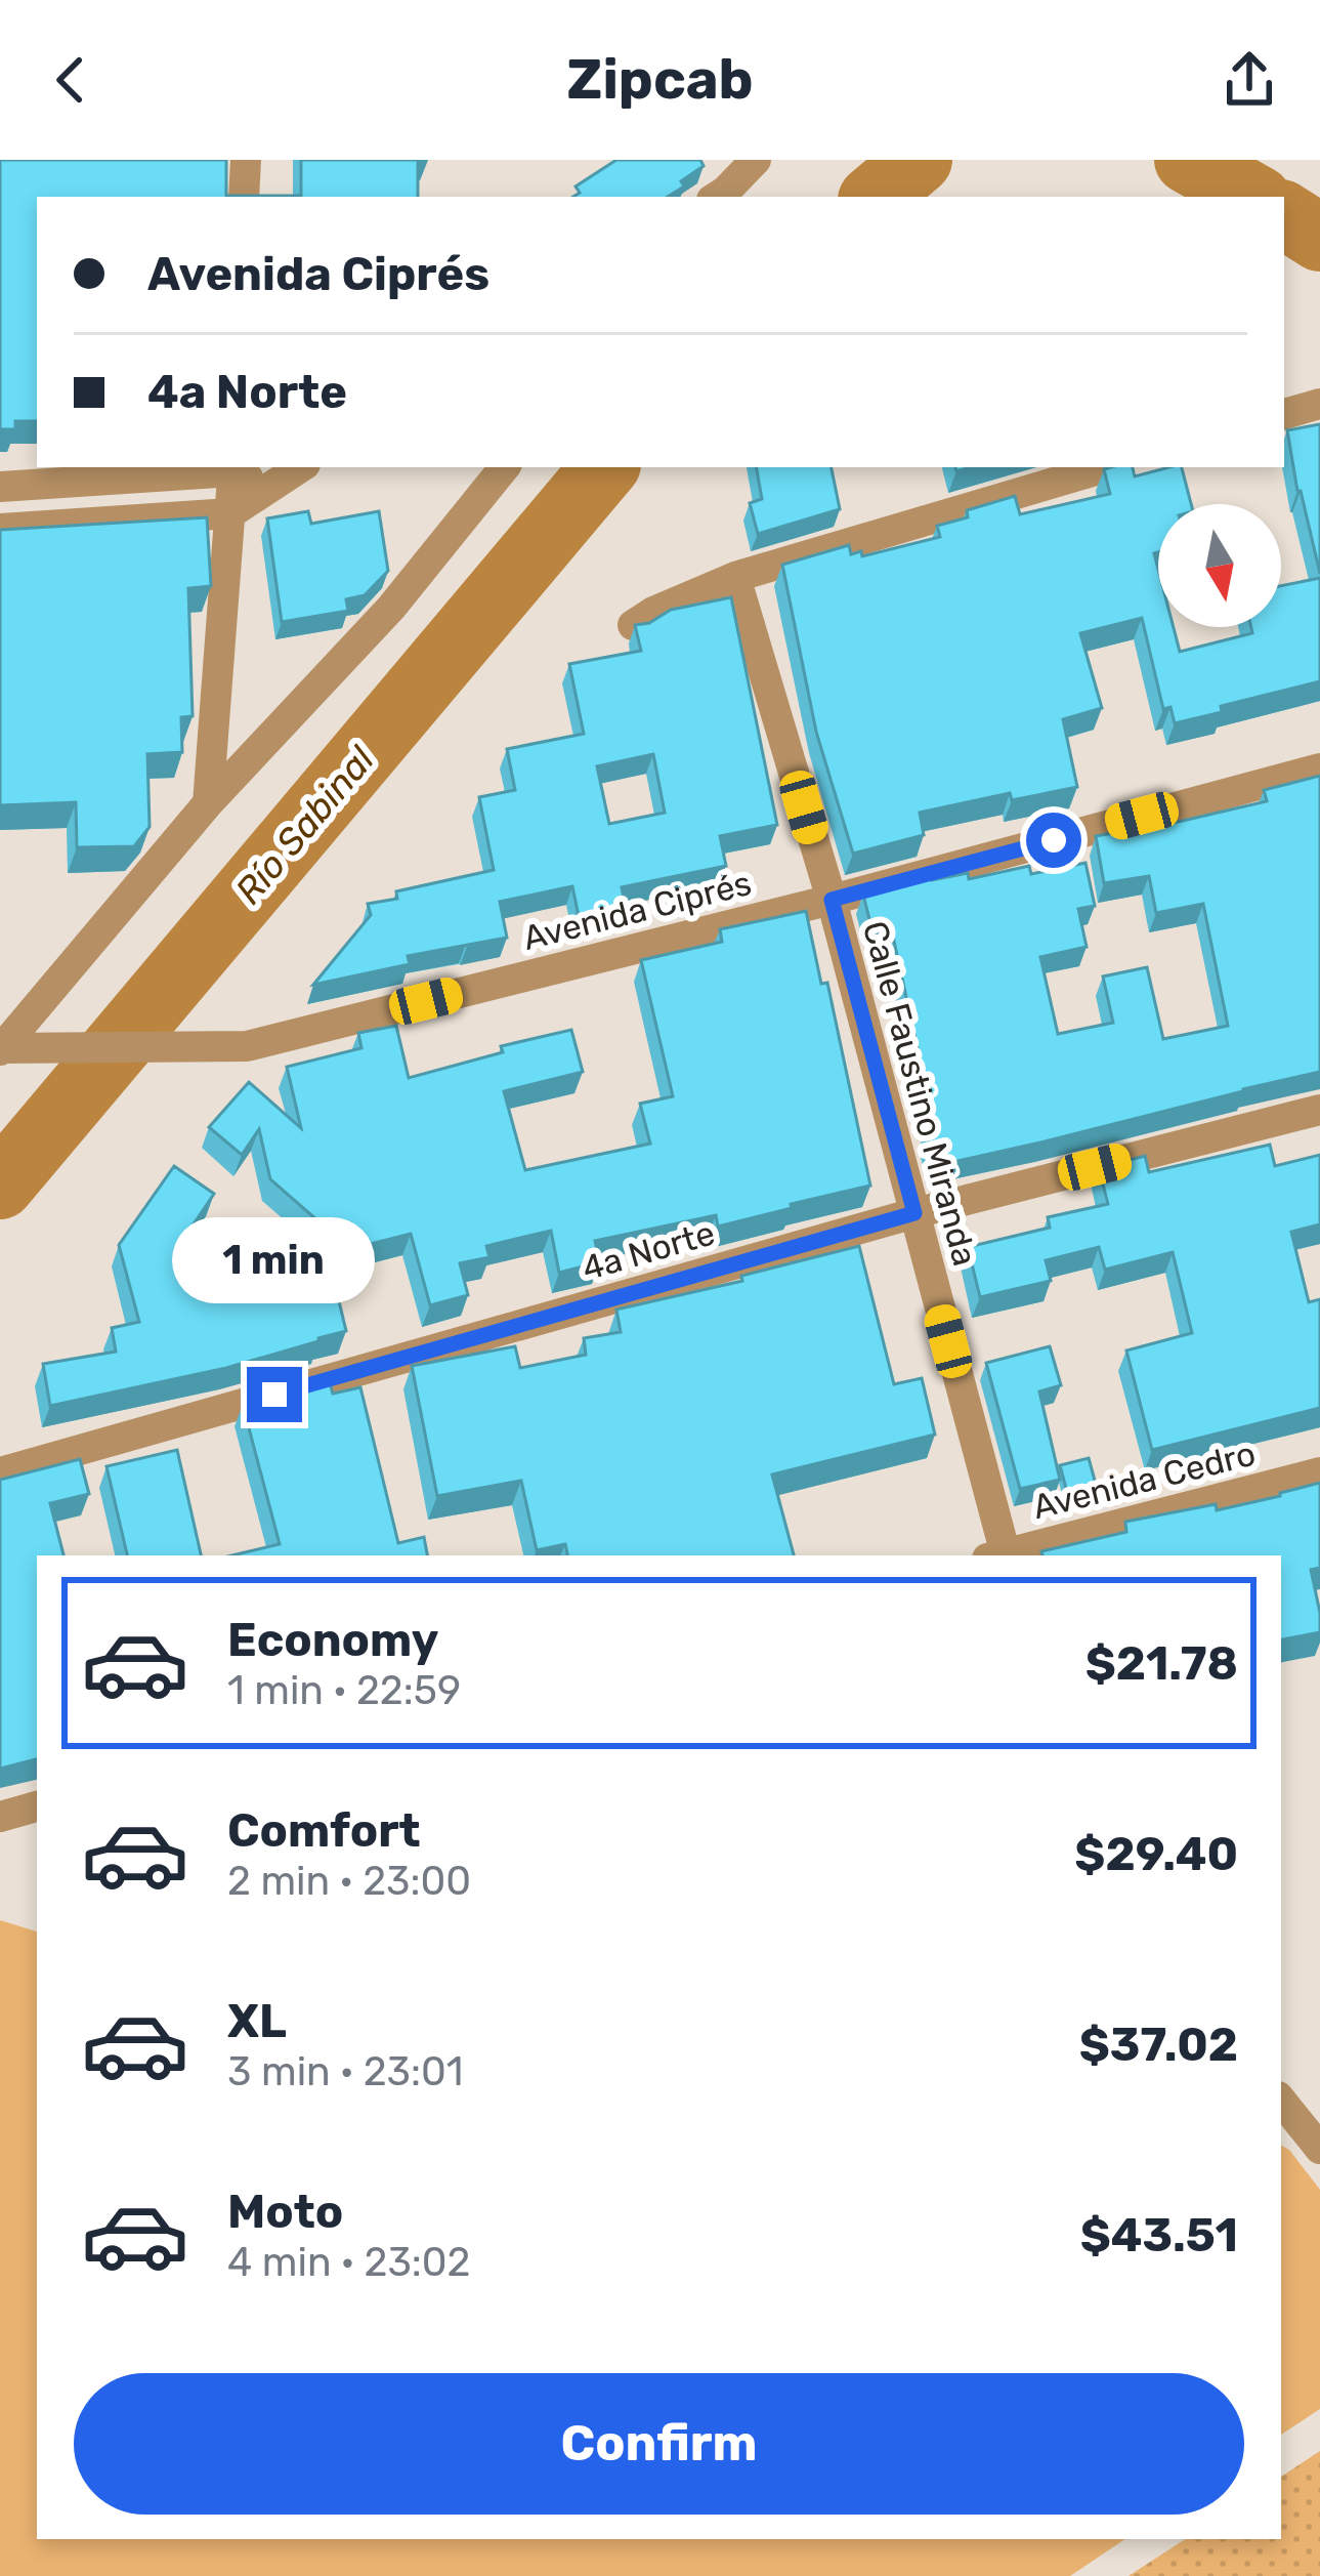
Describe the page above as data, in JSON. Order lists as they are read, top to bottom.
{
  "streets": {
    "street": [
      "Avenida Ciprés",
      "Calle Faustino Miranda",
      "4a Norte",
      "Avenida Cedro"
    ]
  },
  "crossings": [
    ["Avenida Ciprés", "Calle Faustino Miranda"],
    ["Calle Faustino Miranda", "4a Norte"]
  ],
  "water": ["Río Sabinal"],
  "north": "bottom",
  "page": {
    "header": "Zipcab",
    "banner": ["Avenida Ciprés", "4a Norte"],
    "bubble": "1 min",
    "list": [
      {
        "name": "Economy",
        "note": "1 min · 22:59",
        "value": "$21.78"
      },
      {
        "name": "Comfort",
        "note": "2 min · 23:00",
        "value": "$29.40"
      },
      {
        "name": "XL",
        "note": "3 min · 23:01",
        "value": "$37.02"
      },
      {
        "name": "Moto",
        "note": "4 min · 23:02",
        "value": "$43.51"
      }
    ],
    "buttons": "Confirm"
  }
}
